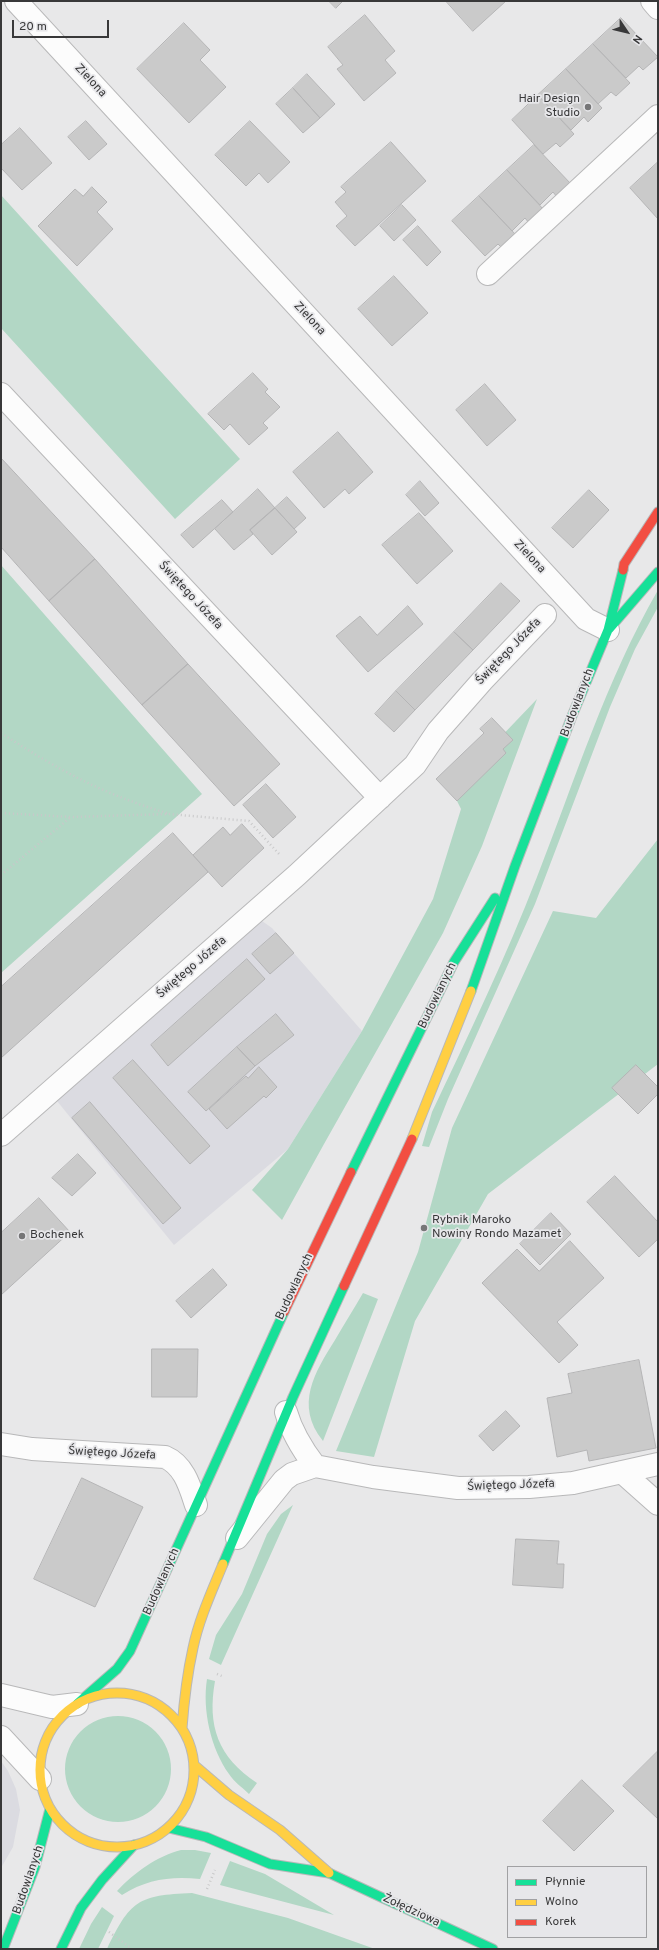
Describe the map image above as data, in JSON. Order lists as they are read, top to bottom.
{
  "streets": {
    "street": [
      "Zielona",
      "Świętego Józefa",
      "Budowlanych",
      "Żołędziowa"
    ]
  },
  "crossings": [
    ["Zielona", "Budowlanych"],
    ["Świętego Józefa", "Budowlanych"]
  ],
  "places": ["Hair Design Studio", "Rybnik Maroko Nowiny Rondo Mazamet", "Bochenek"],
  "legend": ["Płynnie", "Wolno", "Korek"],
  "scale_bar": "20 m",
  "north": "bottom right"
}
